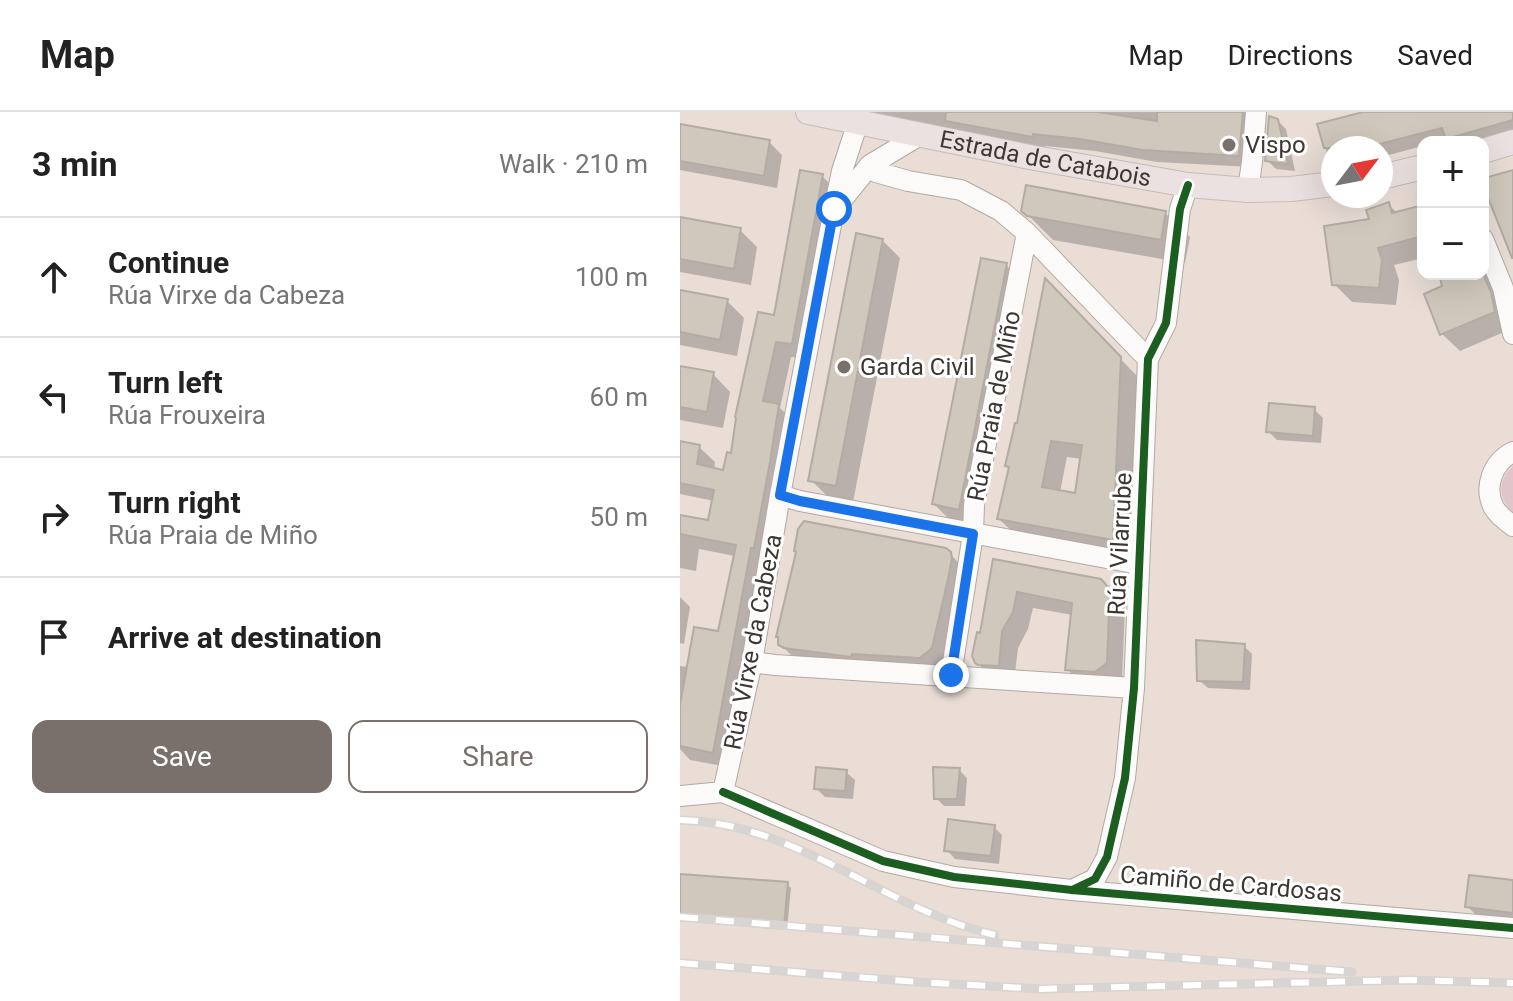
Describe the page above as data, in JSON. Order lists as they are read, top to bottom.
{
  "streets": {
    "main road": ["Estrada de Catabois"],
    "street": [
      "Rúa Praia de Miño",
      "Rúa Vilarrube",
      "Rúa Virxe da Cabeza",
      "Camiño de Cardosas"
    ]
  },
  "crossings": [
    ["Estrada de Catabois", "Rúa Vilarrube"],
    ["Estrada de Catabois", "Rúa Virxe da Cabeza"],
    ["Rúa Vilarrube", "Camiño de Cardosas"],
    ["Rúa Virxe da Cabeza", "Camiño de Cardosas"]
  ],
  "places": ["Vispo", "Garda Civil"],
  "north": "top right",
  "page": {
    "header": "Map",
    "nav": ["Map", "Directions", "Saved"],
    "heading": ["3 min", "Walk · 210 m"],
    "map_buttons": ["+", "−"],
    "list": [
      ["Continue", "Rúa Virxe da Cabeza", "100 m"],
      ["Turn left", "Rúa Frouxeira", "60 m"],
      ["Turn right", "Rúa Praia de Miño", "50 m"],
      "Arrive at destination"
    ],
    "buttons": ["Save", "Share"]
  }
}
